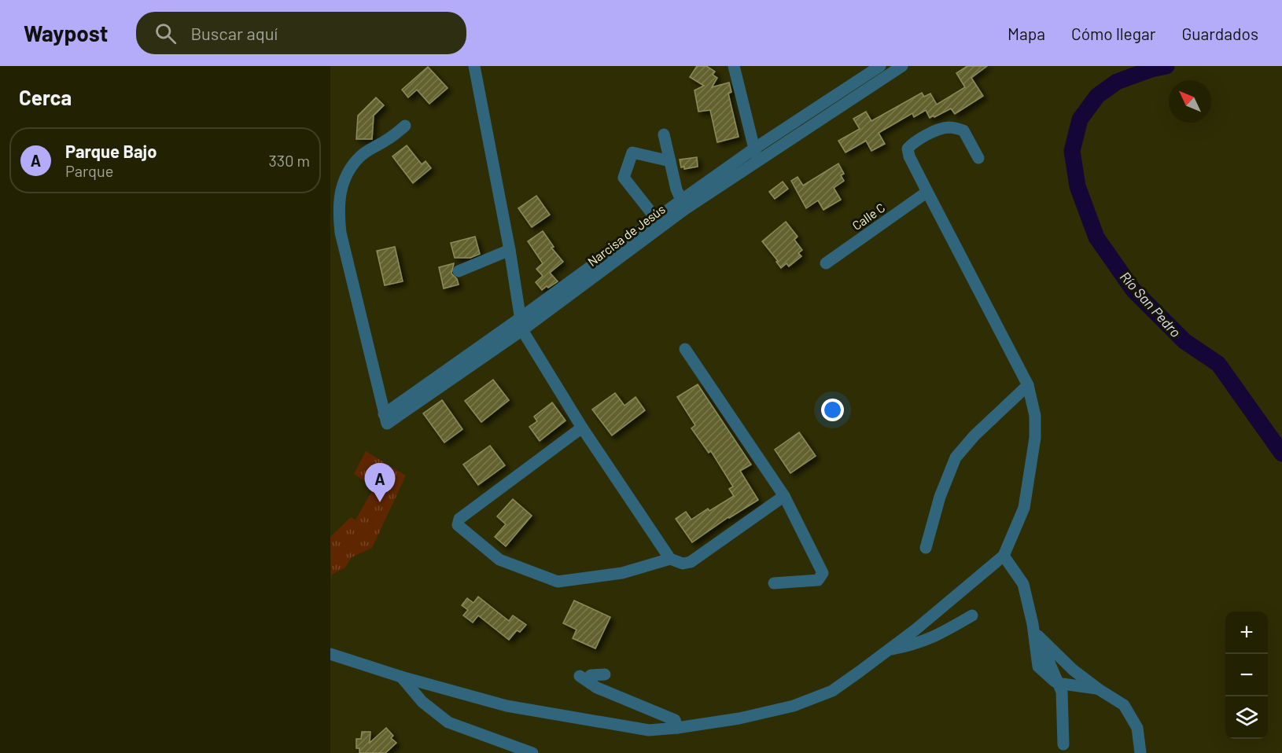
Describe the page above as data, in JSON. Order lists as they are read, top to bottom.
{
  "streets": {
    "street": ["Calle C", "Narcisa de Jesús"]
  },
  "water": ["Río San Pedro"],
  "north": "top left",
  "page": {
    "header": "Waypost",
    "search": "Buscar aquí",
    "nav": ["Mapa", "Cómo llegar", "Guardados"],
    "heading": "Cerca",
    "list": [
      {
        "mark": "A",
        "name": "Parque Bajo",
        "note": "Parque",
        "value": "330 m"
      }
    ],
    "pins": "A",
    "map_buttons": ["+", "−"]
  }
}
